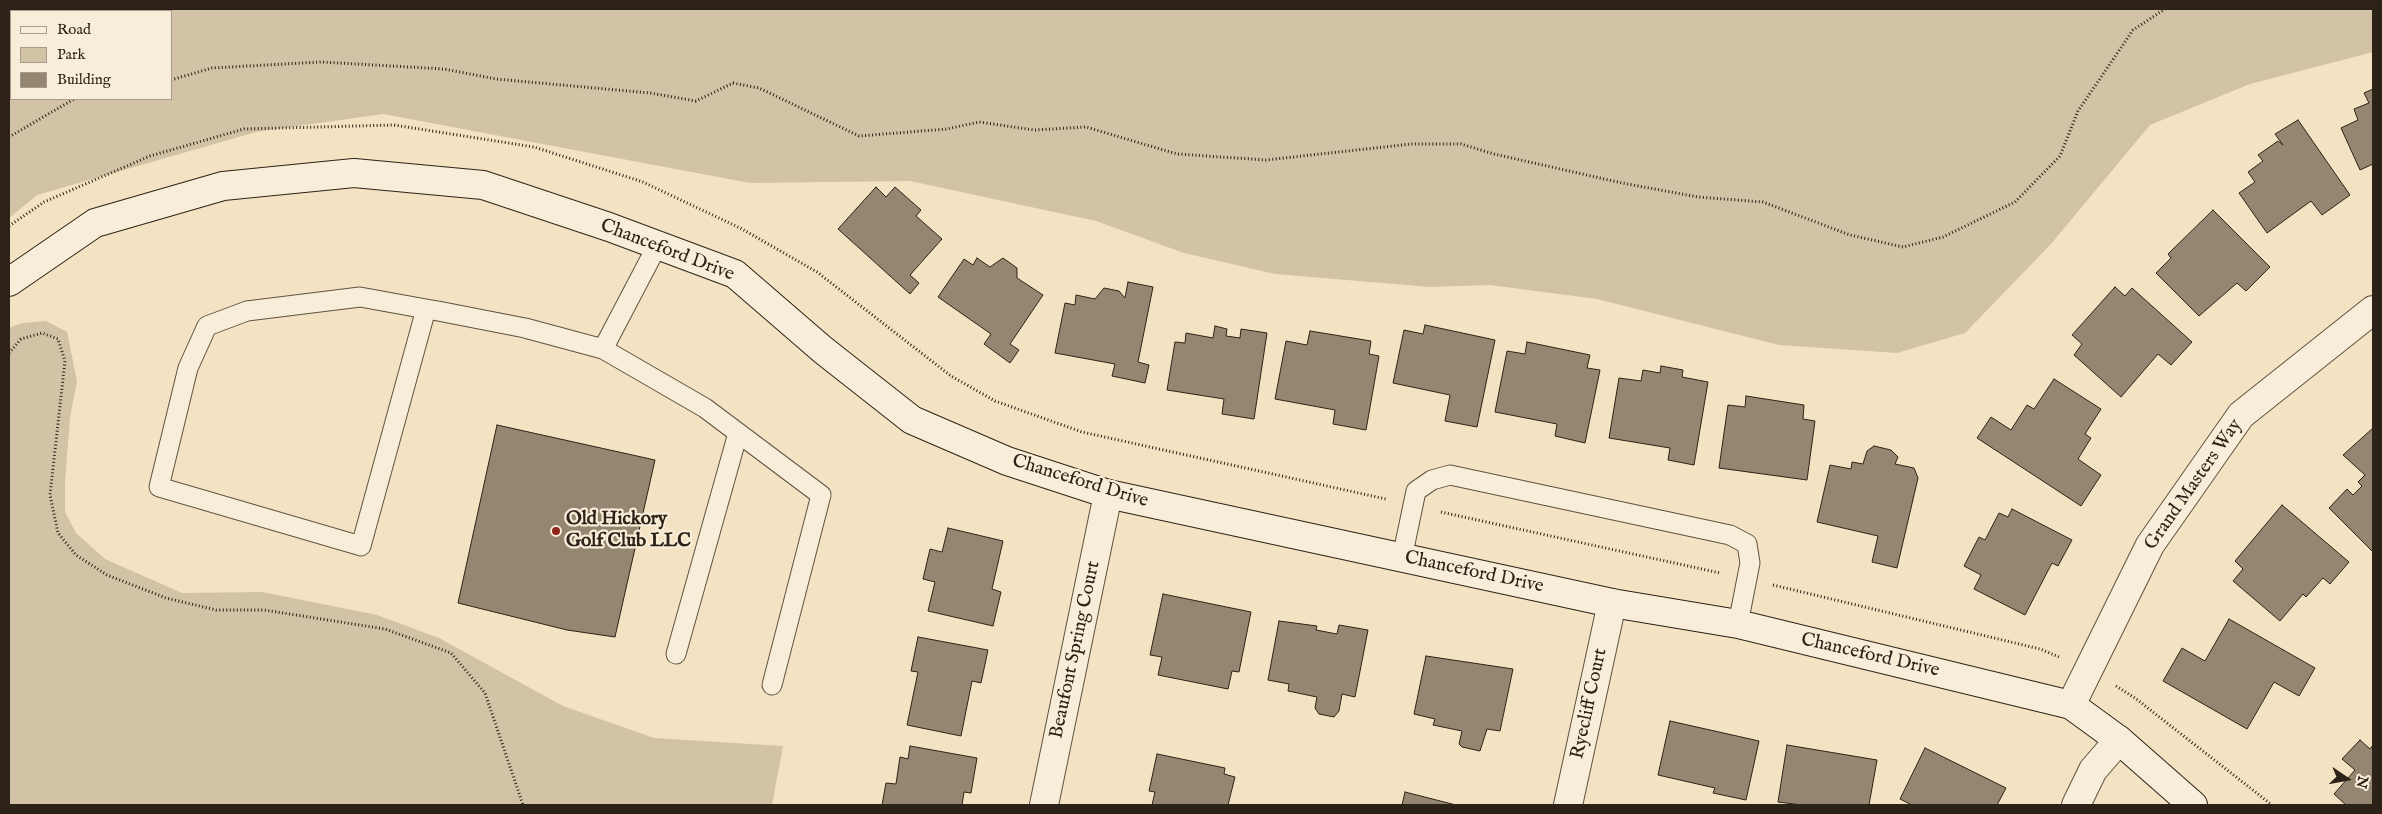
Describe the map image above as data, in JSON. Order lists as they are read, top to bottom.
{
  "streets": {
    "street": [
      "Chanceford Drive",
      "Grand Masters Way",
      "Beaufont Spring Court",
      "Ryecliff Court"
    ]
  },
  "crossings": [
    ["Chanceford Drive", "Grand Masters Way"],
    ["Chanceford Drive", "Beaufont Spring Court"],
    ["Chanceford Drive", "Ryecliff Court"]
  ],
  "places": ["Old Hickory Golf Club LLC"],
  "legend": ["Road", "Park", "Building"],
  "north": "right"
}
